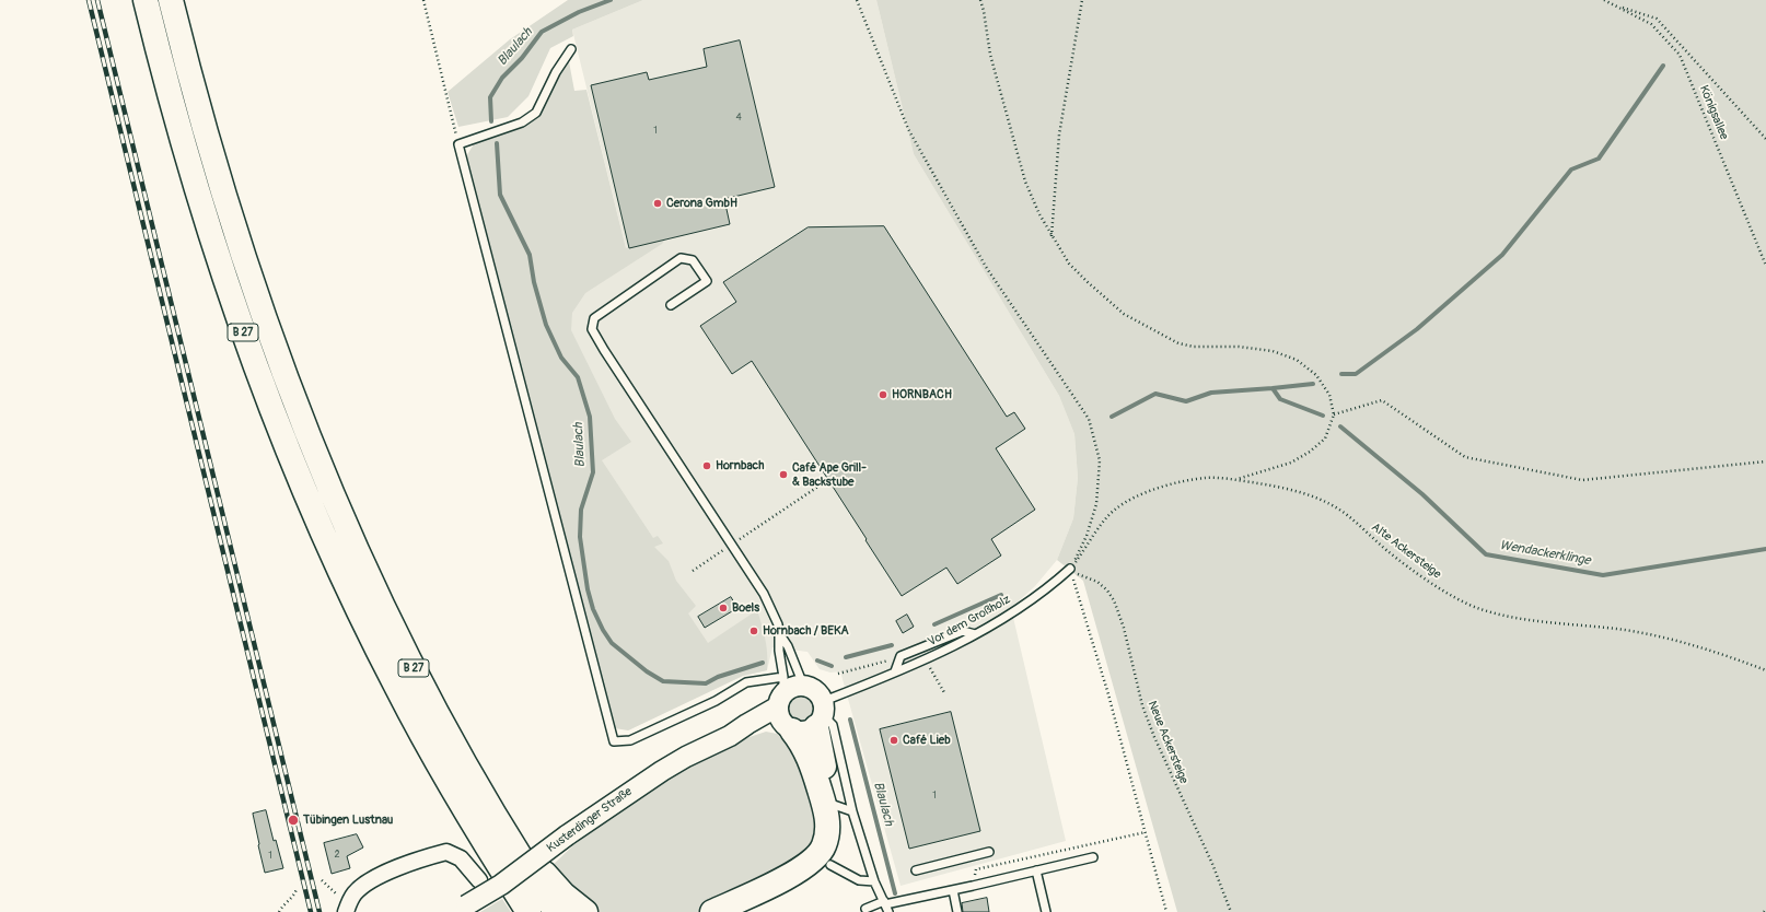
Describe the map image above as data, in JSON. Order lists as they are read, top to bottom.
{
  "streets": {
    "highway": ["B 27"],
    "street": ["Kusterdinger Straße"],
    "lane": ["Vor dem Großholz"],
    "path": ["Königsallee", "Alte Ackersteige", "Neue Ackersteige"]
  },
  "crossings": [
    ["Alte Ackersteige", "Vor dem Großholz"],
    ["Alte Ackersteige", "Neue Ackersteige"],
    ["Vor dem Großholz", "Neue Ackersteige"],
    ["Vor dem Großholz", "Kusterdinger Straße"]
  ],
  "water": ["Blaulach", "Wendackerklinge"],
  "places": [
    "Cerona GmbH",
    "HORNBACH",
    "Hornbach",
    "Café Ape Grill- & Backstube",
    "Boels",
    "Hornbach / BEKA",
    "Café Lieb",
    "Tübingen Lustnau"
  ],
  "house_numbers": [
    "4",
    "1",
    "1",
    "2",
    "1"
  ]
}
